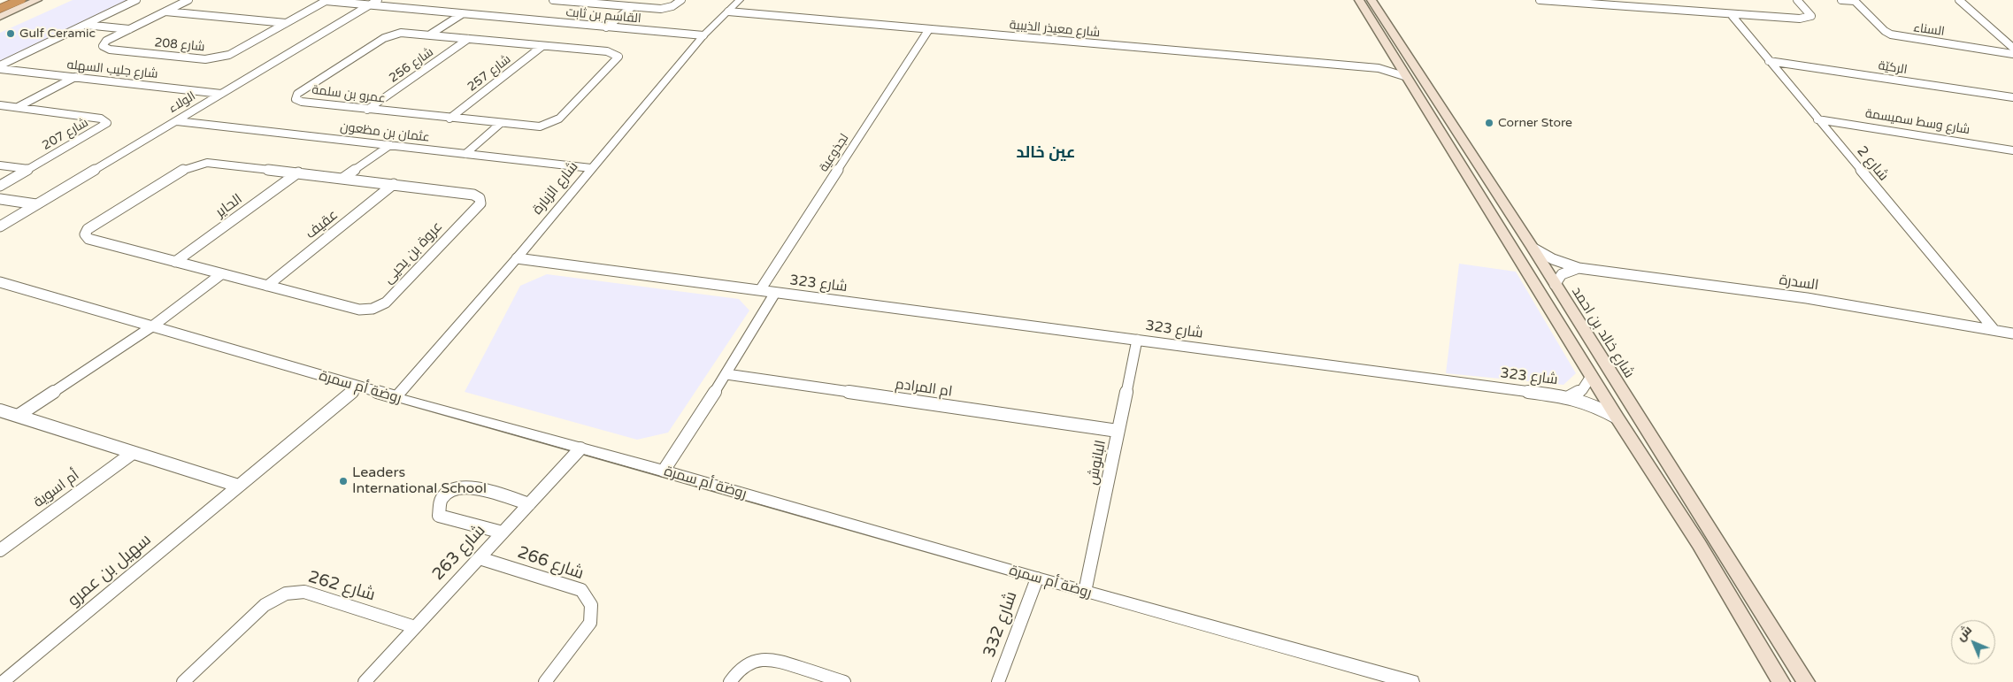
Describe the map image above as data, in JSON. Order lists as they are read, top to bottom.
{
  "streets": {
    "main road": ["شارع خالد بن احمد"],
    "street": [
      "القاسم بن ثابت",
      "شارع معيذر الذيبية",
      "السناء",
      "شارع 208",
      "شارع 256",
      "الركيّة",
      "شارع جليب السهله",
      "شارع 257",
      "عمرو بن سلمة",
      "الولاء",
      "شارع وسط سميسمة",
      "عثمان بن مظعون",
      "شارع 207",
      "لجذوعية",
      "شارع 2",
      "شارع الزبارة",
      "الحاير",
      "عقيف",
      "عروة بن يحيى",
      "السدرة",
      "شارع 323",
      "روضة أم سمرة",
      "ام المرادم",
      "البانوش",
      "أم اسوية",
      "شارع 263",
      "شارع 266",
      "سهيل بن عمرو",
      "شارع 262",
      "شارع 332"
    ]
  },
  "crossings": [
    ["القاسم بن ثابت", "شارع 208"],
    ["القاسم بن ثابت", "الولاء"],
    ["القاسم بن ثابت", "شارع الزبارة"],
    ["شارع معيذر الذيبية", "لجذوعية"],
    ["شارع معيذر الذيبية", "شارع الزبارة"],
    ["شارع 208", "الولاء"],
    ["شارع 256", "عمرو بن سلمة"],
    ["الركيّة", "شارع 2"],
    ["شارع جليب السهله", "الولاء"],
    ["شارع 257", "عمرو بن سلمة"],
    ["الولاء", "عثمان بن مظعون"],
    ["شارع وسط سميسمة", "شارع 2"],
    ["عثمان بن مظعون", "شارع الزبارة"],
    ["لجذوعية", "شارع 323"],
    ["شارع 2", "السدرة"],
    ["شارع الزبارة", "شارع 323"],
    ["شارع الزبارة", "روضة أم سمرة"],
    ["الحاير", "عروة بن يحيى"],
    ["عقيف", "عروة بن يحيى"],
    ["السدرة", "شارع خالد بن احمد"],
    ["شارع 323", "روضة أم سمرة"],
    ["شارع 323", "ام المرادم"],
    ["شارع 323", "البانوش"],
    ["روضة أم سمرة", "البانوش"],
    ["روضة أم سمرة", "شارع 263"],
    ["روضة أم سمرة", "سهيل بن عمرو"],
    ["روضة أم سمرة", "شارع 332"],
    ["ام المرادم", "البانوش"],
    ["شارع 263", "شارع 266"],
    ["شارع 263", "شارع 262"]
  ],
  "districts": ["عين خالد"],
  "places": ["Gulf Ceramic", "Corner Store", "Leaders International School"],
  "north": "top left"
}
